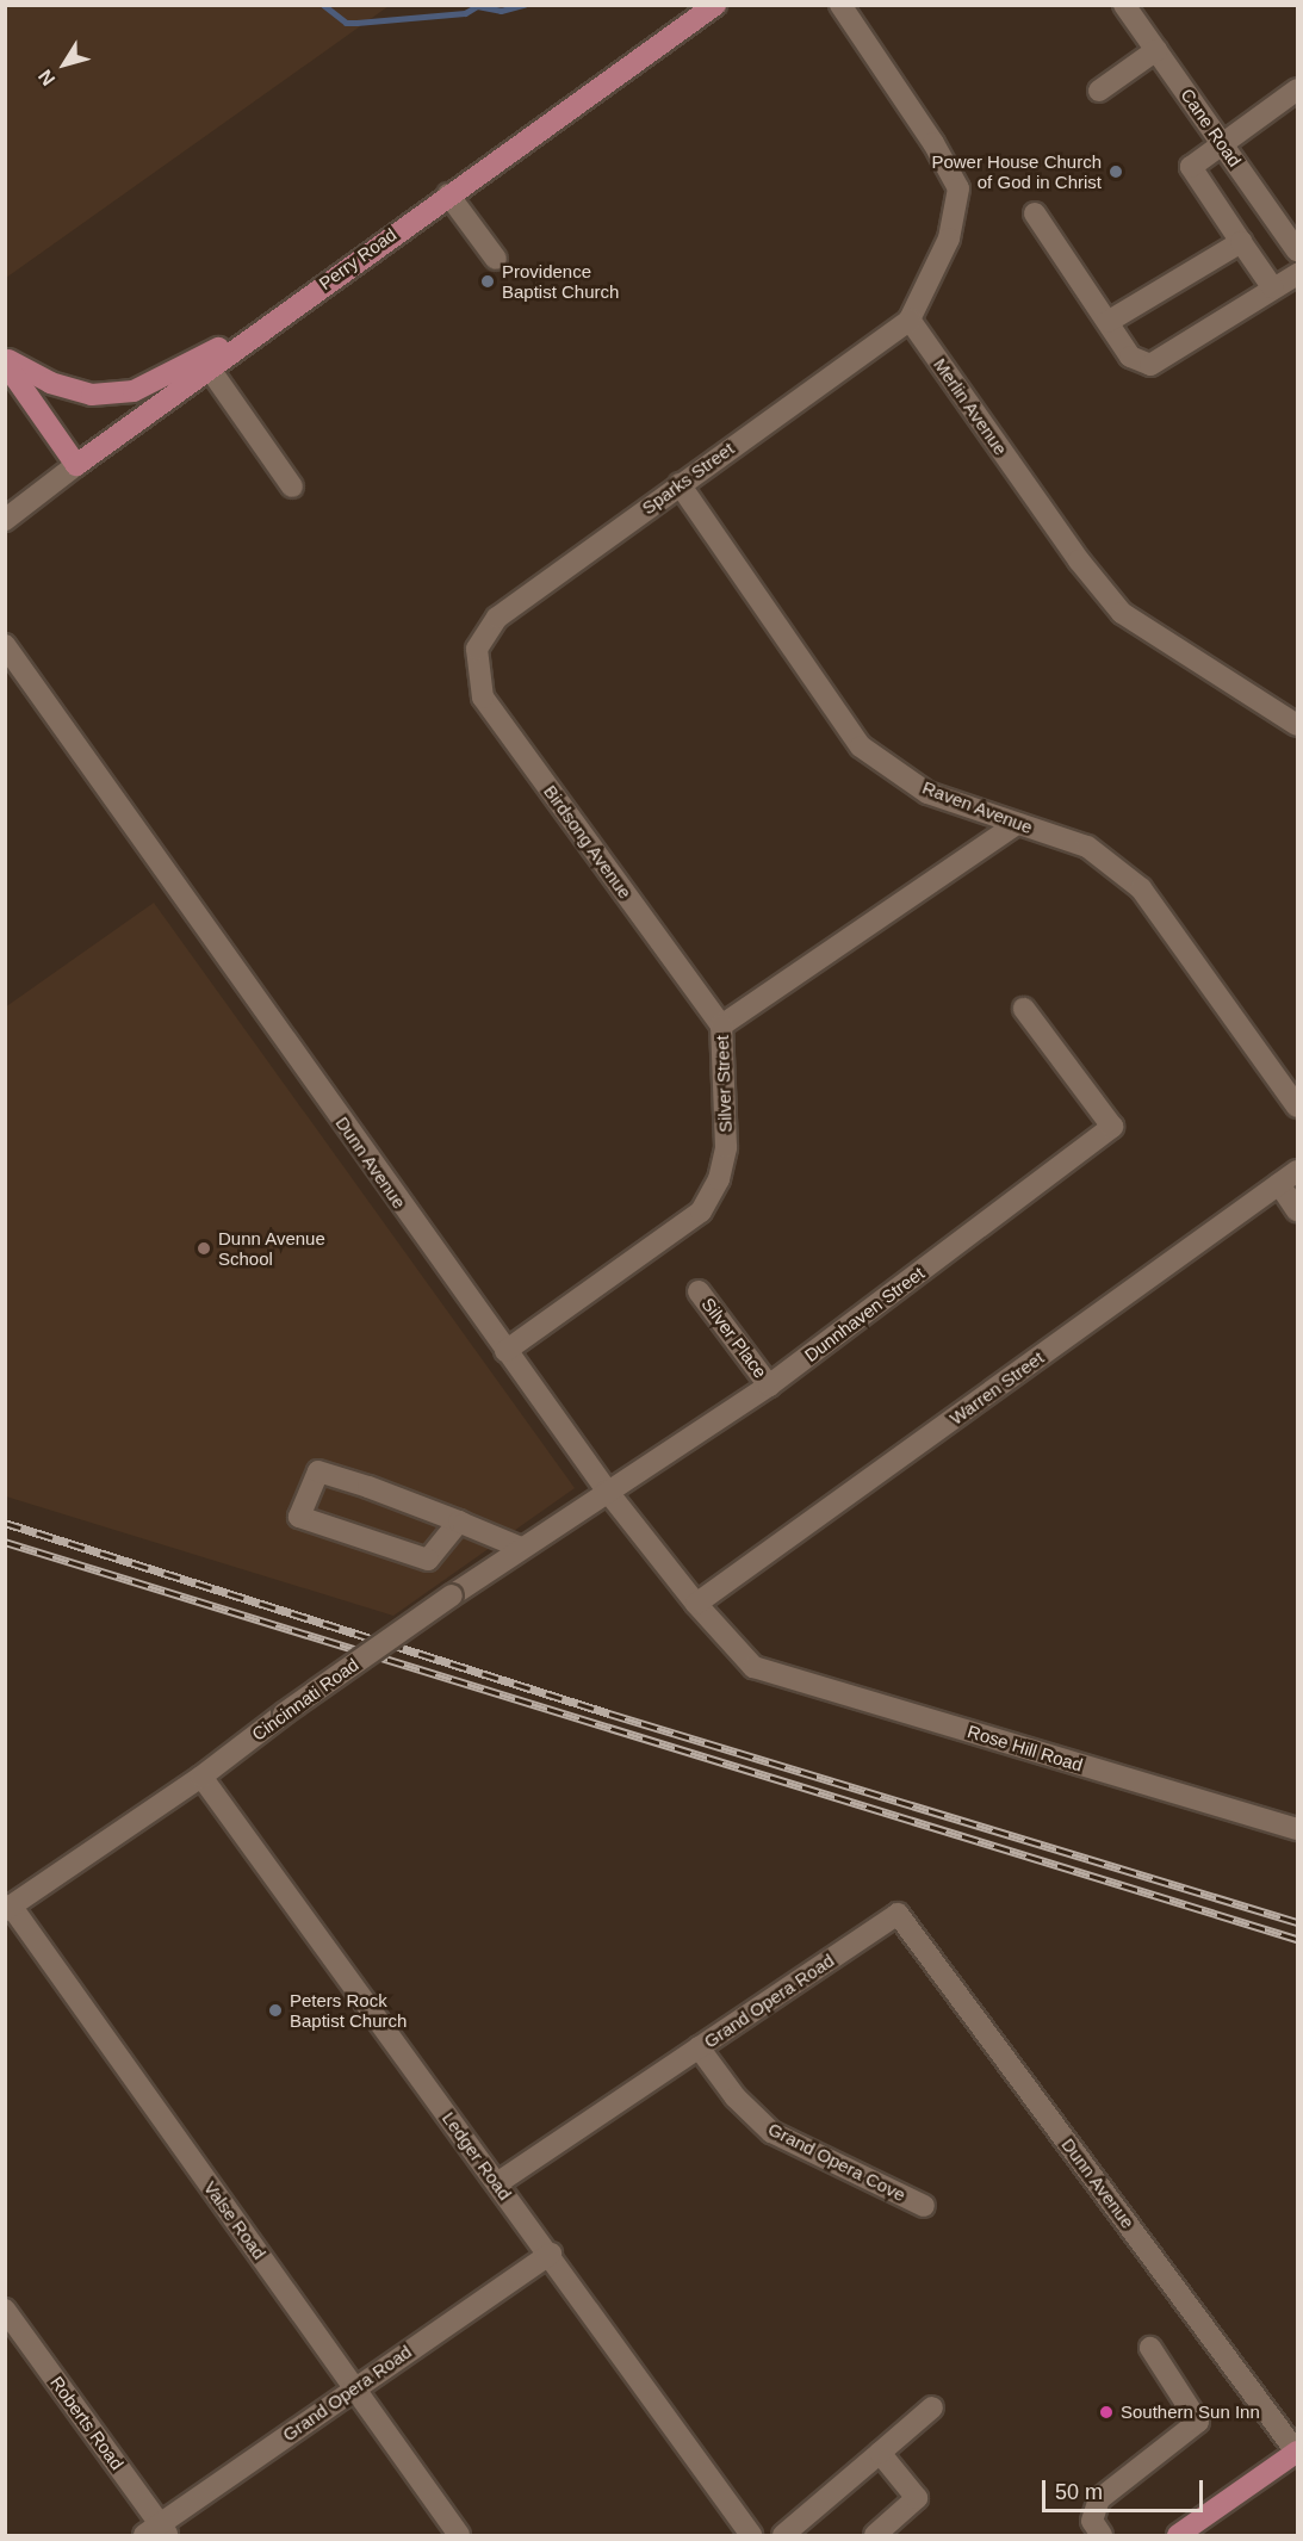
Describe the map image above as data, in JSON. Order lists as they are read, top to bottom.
{
  "streets": {
    "main road": ["Perry Road"],
    "street": [
      "Cane Road",
      "Merlin Avenue",
      "Sparks Street",
      "Raven Avenue",
      "Birdsong Avenue",
      "Silver Street",
      "Dunn Avenue",
      "Dunnhaven Street",
      "Silver Place",
      "Warren Street",
      "Cincinnati Road",
      "Rose Hill Road",
      "Grand Opera Road",
      "Ledger Road",
      "Grand Opera Cove",
      "Valse Road",
      "Roberts Road"
    ]
  },
  "crossings": [
    ["Merlin Avenue", "Sparks Street"],
    ["Sparks Street", "Raven Avenue"],
    ["Sparks Street", "Birdsong Avenue"],
    ["Raven Avenue", "Silver Street"],
    ["Birdsong Avenue", "Silver Street"],
    ["Silver Street", "Dunn Avenue"],
    ["Dunn Avenue", "Dunnhaven Street"],
    ["Dunn Avenue", "Warren Street"],
    ["Dunn Avenue", "Cincinnati Road"],
    ["Dunn Avenue", "Rose Hill Road"],
    ["Dunn Avenue", "Grand Opera Road"],
    ["Dunnhaven Street", "Silver Place"],
    ["Dunnhaven Street", "Cincinnati Road"],
    ["Cincinnati Road", "Ledger Road"],
    ["Cincinnati Road", "Valse Road"],
    ["Grand Opera Road", "Ledger Road"],
    ["Grand Opera Road", "Grand Opera Cove"],
    ["Grand Opera Road", "Valse Road"],
    ["Grand Opera Road", "Roberts Road"]
  ],
  "places": [
    "Power House Church of God in Christ",
    "Providence Baptist Church",
    "Dunn Avenue School",
    "Peters Rock Baptist Church",
    "Southern Sun Inn"
  ],
  "scale_bar": "50 m",
  "north": "bottom left"
}
